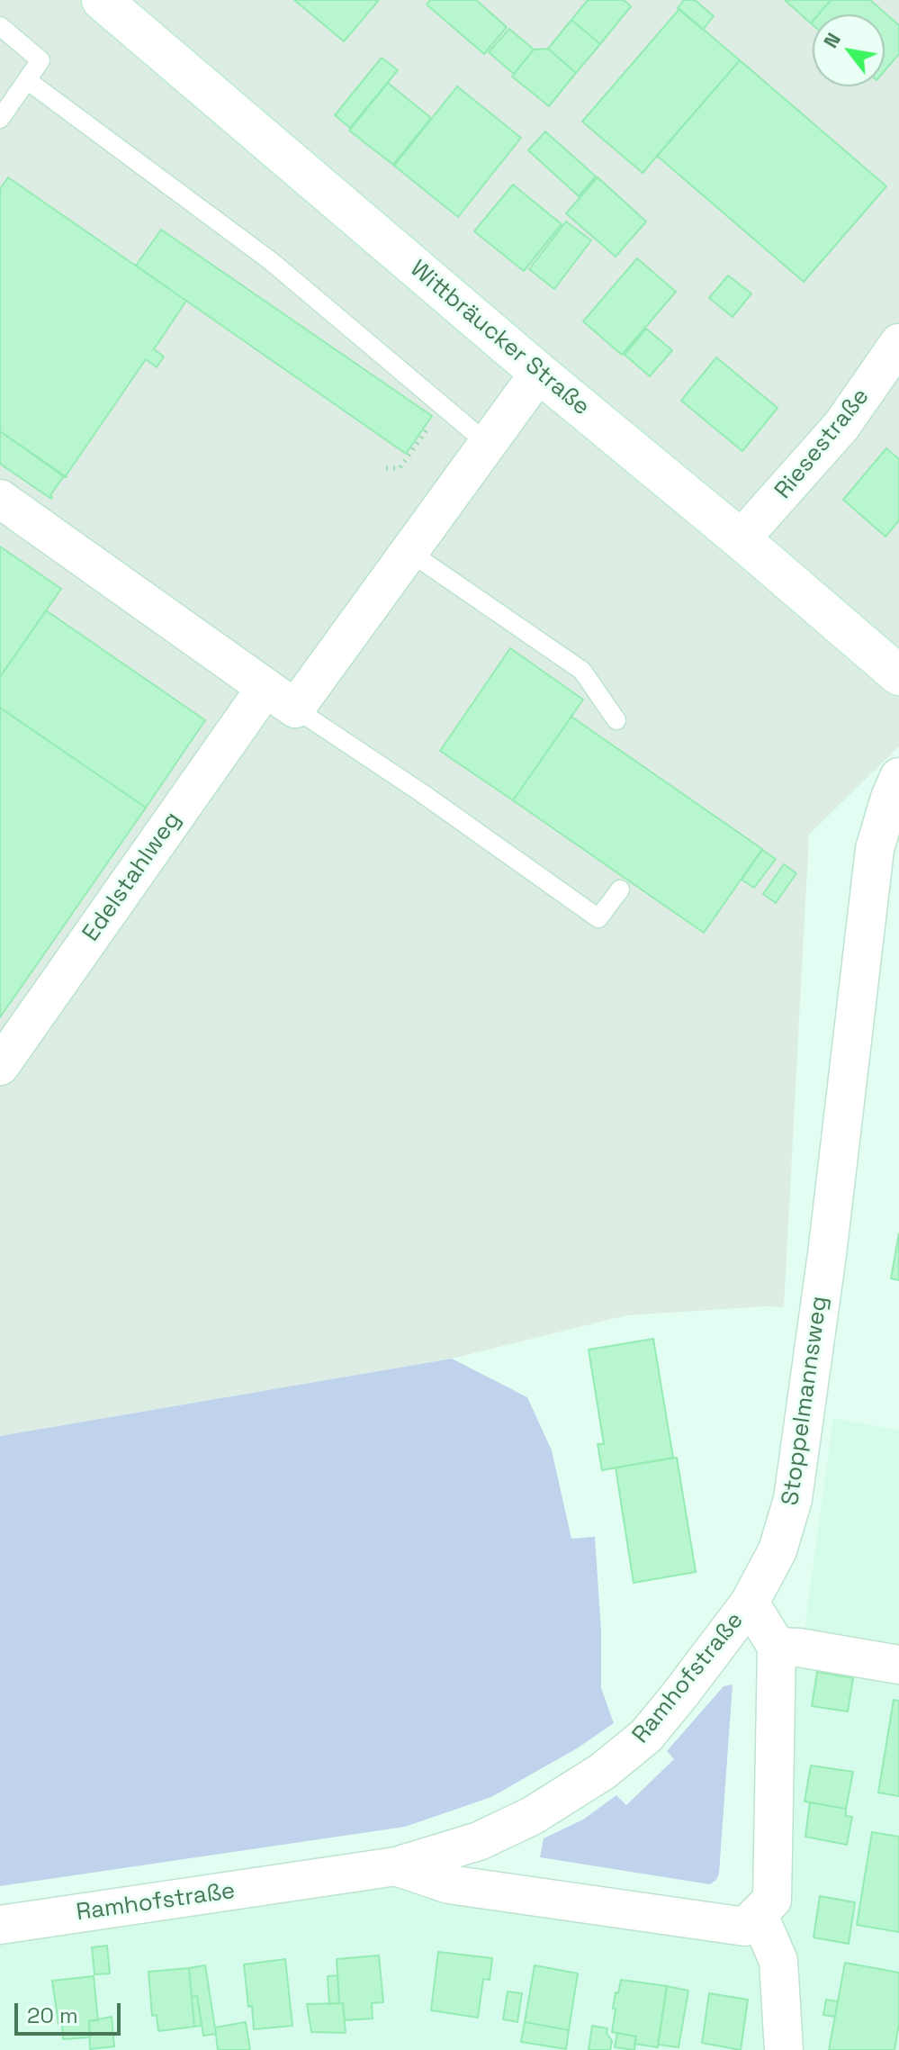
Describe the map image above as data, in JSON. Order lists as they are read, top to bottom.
{
  "streets": {
    "main road": ["Wittbräucker Straße"],
    "street": [
      "Riesestraße",
      "Edelstahlweg",
      "Stoppelmannsweg",
      "Ramhofstraße"
    ]
  },
  "crossings": [
    ["Wittbräucker Straße", "Riesestraße"],
    ["Stoppelmannsweg", "Ramhofstraße"]
  ],
  "scale_bar": "20 m",
  "north": "top left"
}
